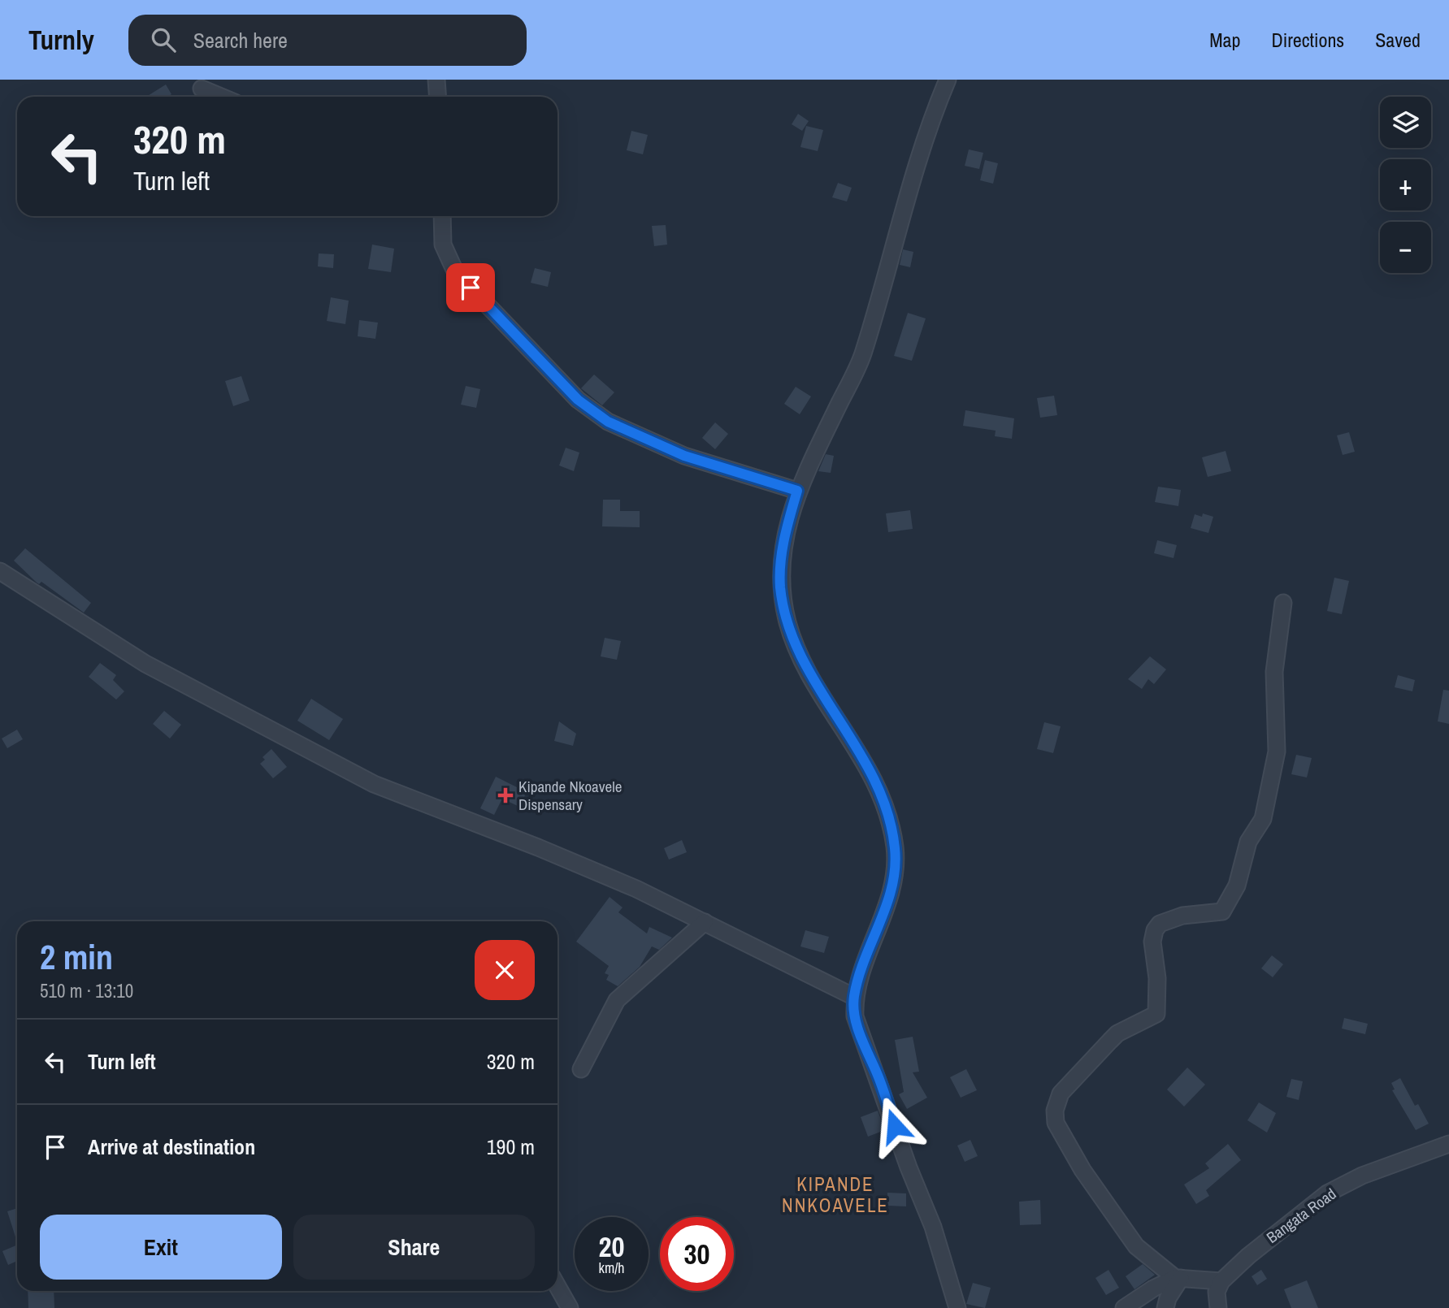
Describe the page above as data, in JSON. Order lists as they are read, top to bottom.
{
  "streets": {
    "street": ["Bangata Road"]
  },
  "districts": ["KIPANDE NNKOAVELE"],
  "places": {
    "health": ["Kipande Nkoavele Dispensary"]
  },
  "page": {
    "header": "Turnly",
    "search": "Search here",
    "nav": ["Map", "Directions", "Saved"],
    "map_buttons": ["+", "−"],
    "turn": ["320 m", "Turn left"],
    "heading": ["2 min", "510 m · 13:10"],
    "list": [
      {
        "name": "Turn left",
        "value": "320 m"
      },
      {
        "name": "Arrive at destination",
        "value": "190 m"
      }
    ],
    "buttons": ["Exit", "Share"],
    "speed": "20 km/h",
    "limit": "30"
  }
}
